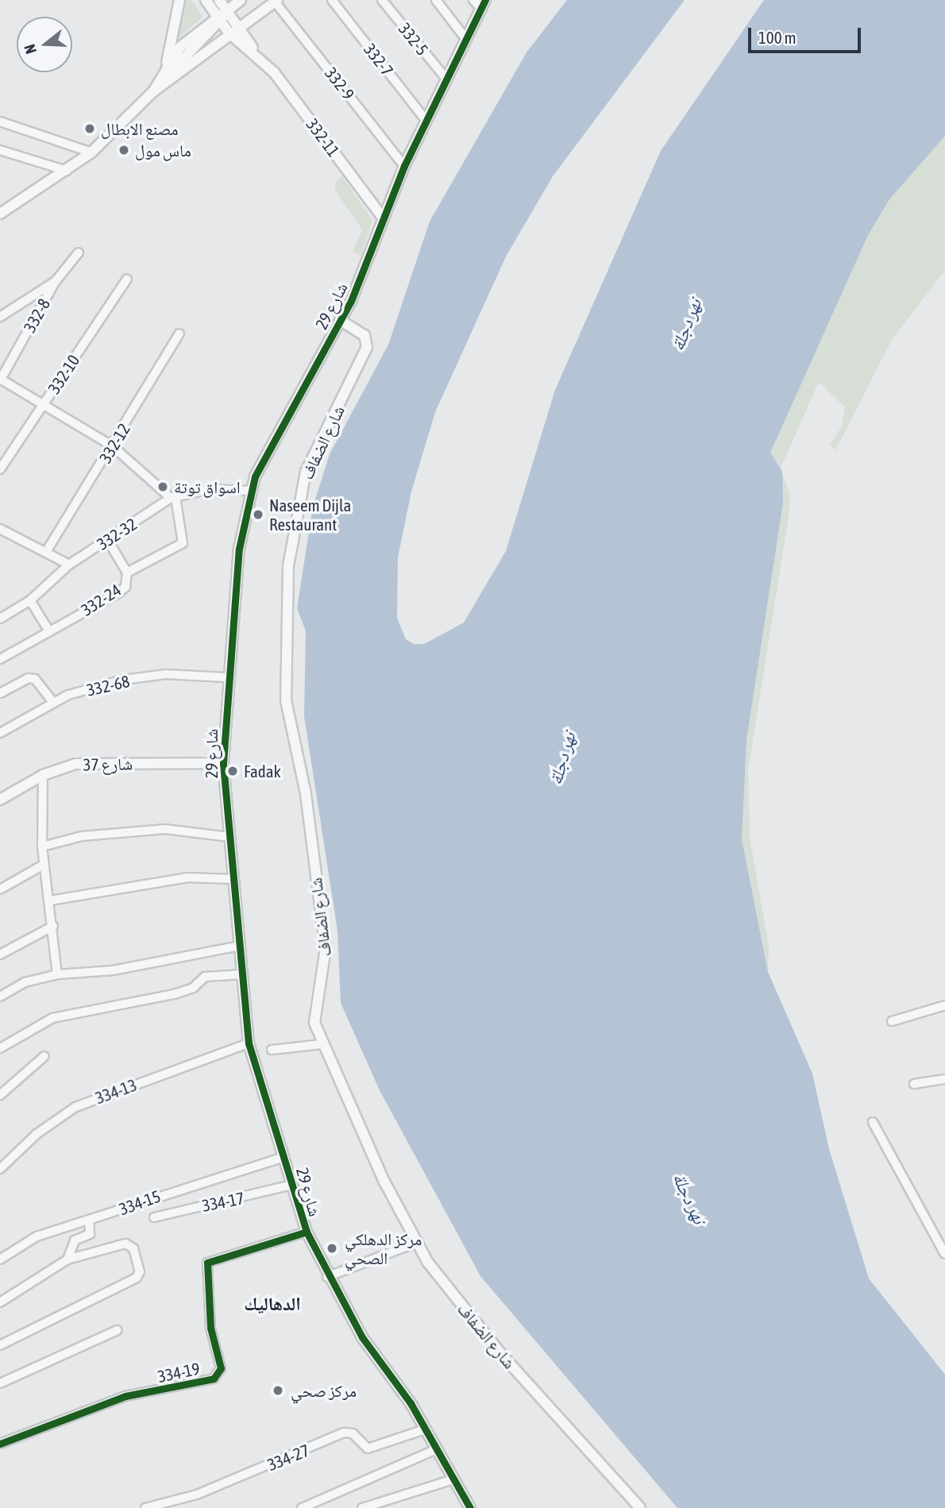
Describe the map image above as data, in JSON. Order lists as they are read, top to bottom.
{
  "streets": {
    "street": [
      "332-5",
      "332-7",
      "332-9",
      "332-11",
      "شارع 29",
      "332-8",
      "332-10",
      "شارع الضفاف",
      "332-12",
      "332-32",
      "332-24",
      "332-68",
      "شارع 37",
      "334-13",
      "334-17",
      "334-15",
      "334-19",
      "334-27"
    ]
  },
  "crossings": [
    ["332-5", "شارع 29"],
    ["332-7", "شارع 29"],
    ["332-9", "شارع 29"],
    ["332-11", "شارع 29"],
    ["شارع 29", "شارع الضفاف"],
    ["شارع 29", "332-32"],
    ["شارع 29", "332-68"],
    ["شارع 29", "شارع 37"],
    ["شارع 29", "334-13"],
    ["شارع 29", "334-17"],
    ["شارع 29", "334-15"],
    ["شارع 29", "334-19"],
    ["شارع 29", "334-27"],
    ["332-32", "332-24"]
  ],
  "districts": ["الدهاليك"],
  "water": ["نهر دجلة"],
  "places": [
    "مصنع الابطال",
    "ماس مول",
    "اسواق توتة",
    "Naseem Dijla Restaurant",
    "Fadak",
    "مركز الدهلكي الصحي",
    "مركز صحي"
  ],
  "scale_bar": "100 m",
  "north": "left"
}
